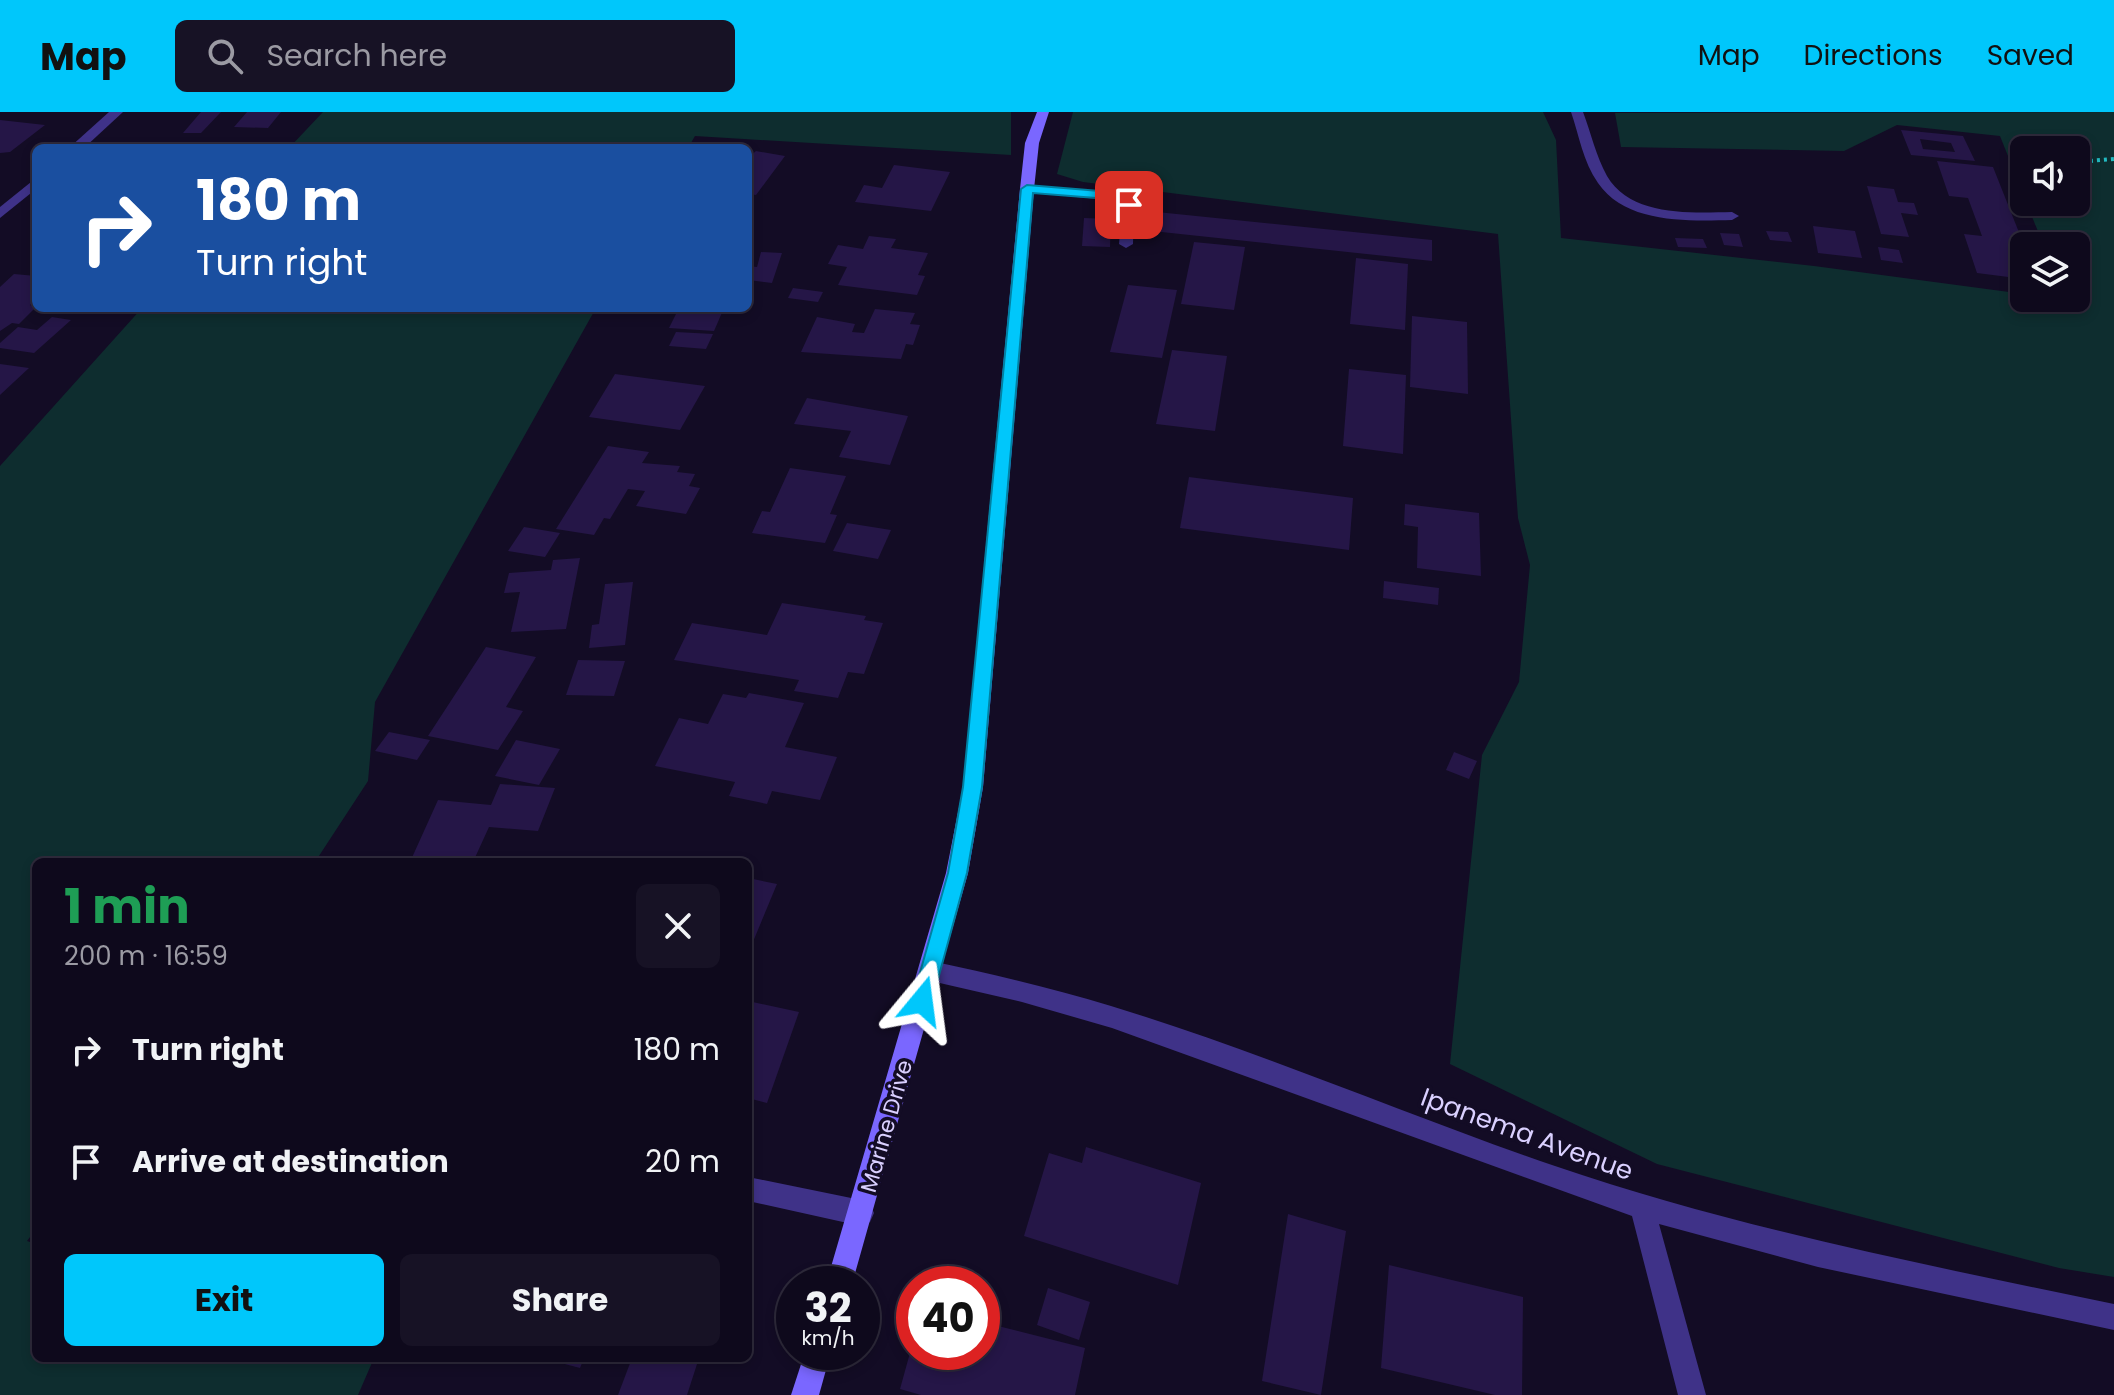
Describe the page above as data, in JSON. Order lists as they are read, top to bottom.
{
  "streets": {
    "street": ["Marine Drive", "Ipanema Avenue"]
  },
  "crossings": [
    ["Marine Drive", "Ipanema Avenue"]
  ],
  "page": {
    "header": "Map",
    "search": "Search here",
    "nav": ["Map", "Directions", "Saved"],
    "turn": ["180 m", "Turn right"],
    "heading": ["1 min", "200 m · 16:59"],
    "list": [
      {
        "name": "Turn right",
        "value": "180 m"
      },
      {
        "name": "Arrive at destination",
        "value": "20 m"
      }
    ],
    "buttons": ["Exit", "Share"],
    "speed": "32 km/h",
    "limit": "40"
  }
}
